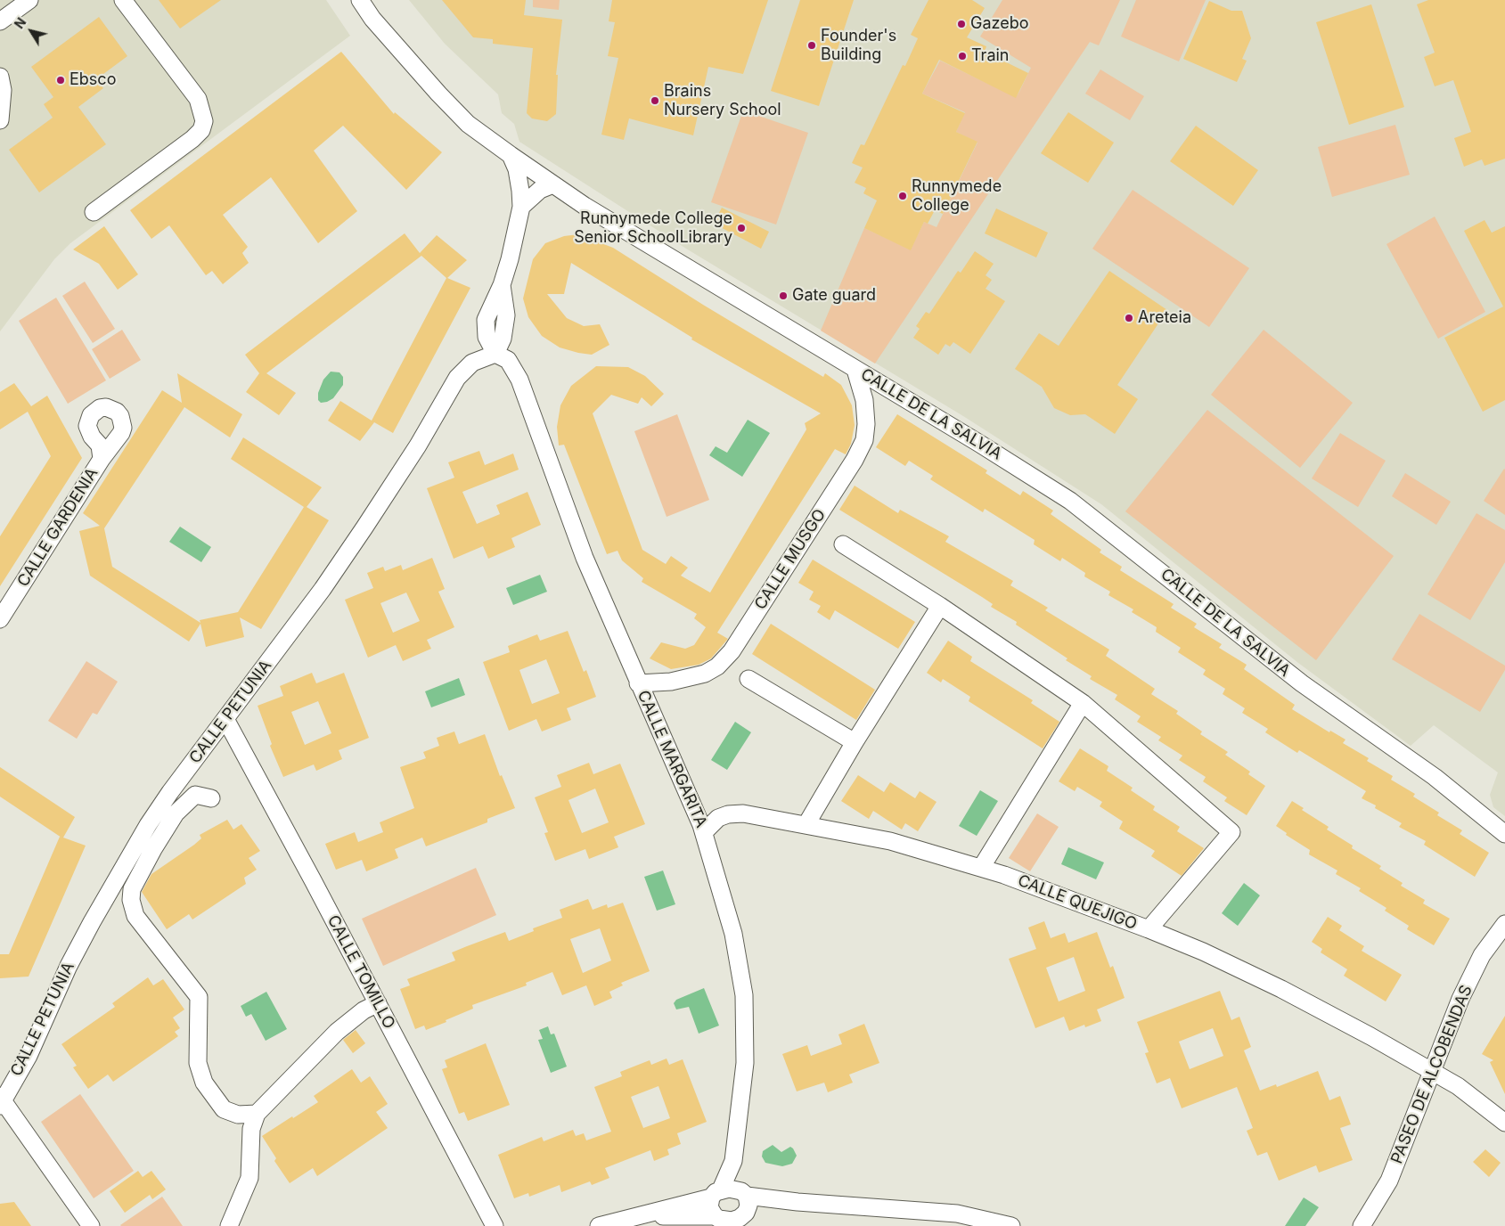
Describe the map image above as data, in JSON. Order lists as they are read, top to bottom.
{
  "streets": {
    "street": [
      "CALLE DE LA SALVIA",
      "CALLE GARDENIA",
      "CALLE MUSGO",
      "CALLE PETUNIA",
      "CALLE MARGARITA",
      "CALLE QUEJIGO",
      "CALLE TOMILLO",
      "PASEO DE ALCOBENDAS"
    ]
  },
  "crossings": [
    ["CALLE DE LA SALVIA", "CALLE MUSGO"],
    ["CALLE MUSGO", "CALLE MARGARITA"],
    ["CALLE PETUNIA", "CALLE MARGARITA"],
    ["CALLE PETUNIA", "CALLE TOMILLO"],
    ["CALLE MARGARITA", "CALLE QUEJIGO"],
    ["CALLE QUEJIGO", "PASEO DE ALCOBENDAS"]
  ],
  "places": [
    "Gazebo",
    "Founder's Building",
    "Train",
    "Ebsco",
    "Brains Nursery School",
    "Runnymede College",
    "Runnymede College Senior SchoolLibrary",
    "Gate guard",
    "Areteia"
  ],
  "north": "top left"
}
